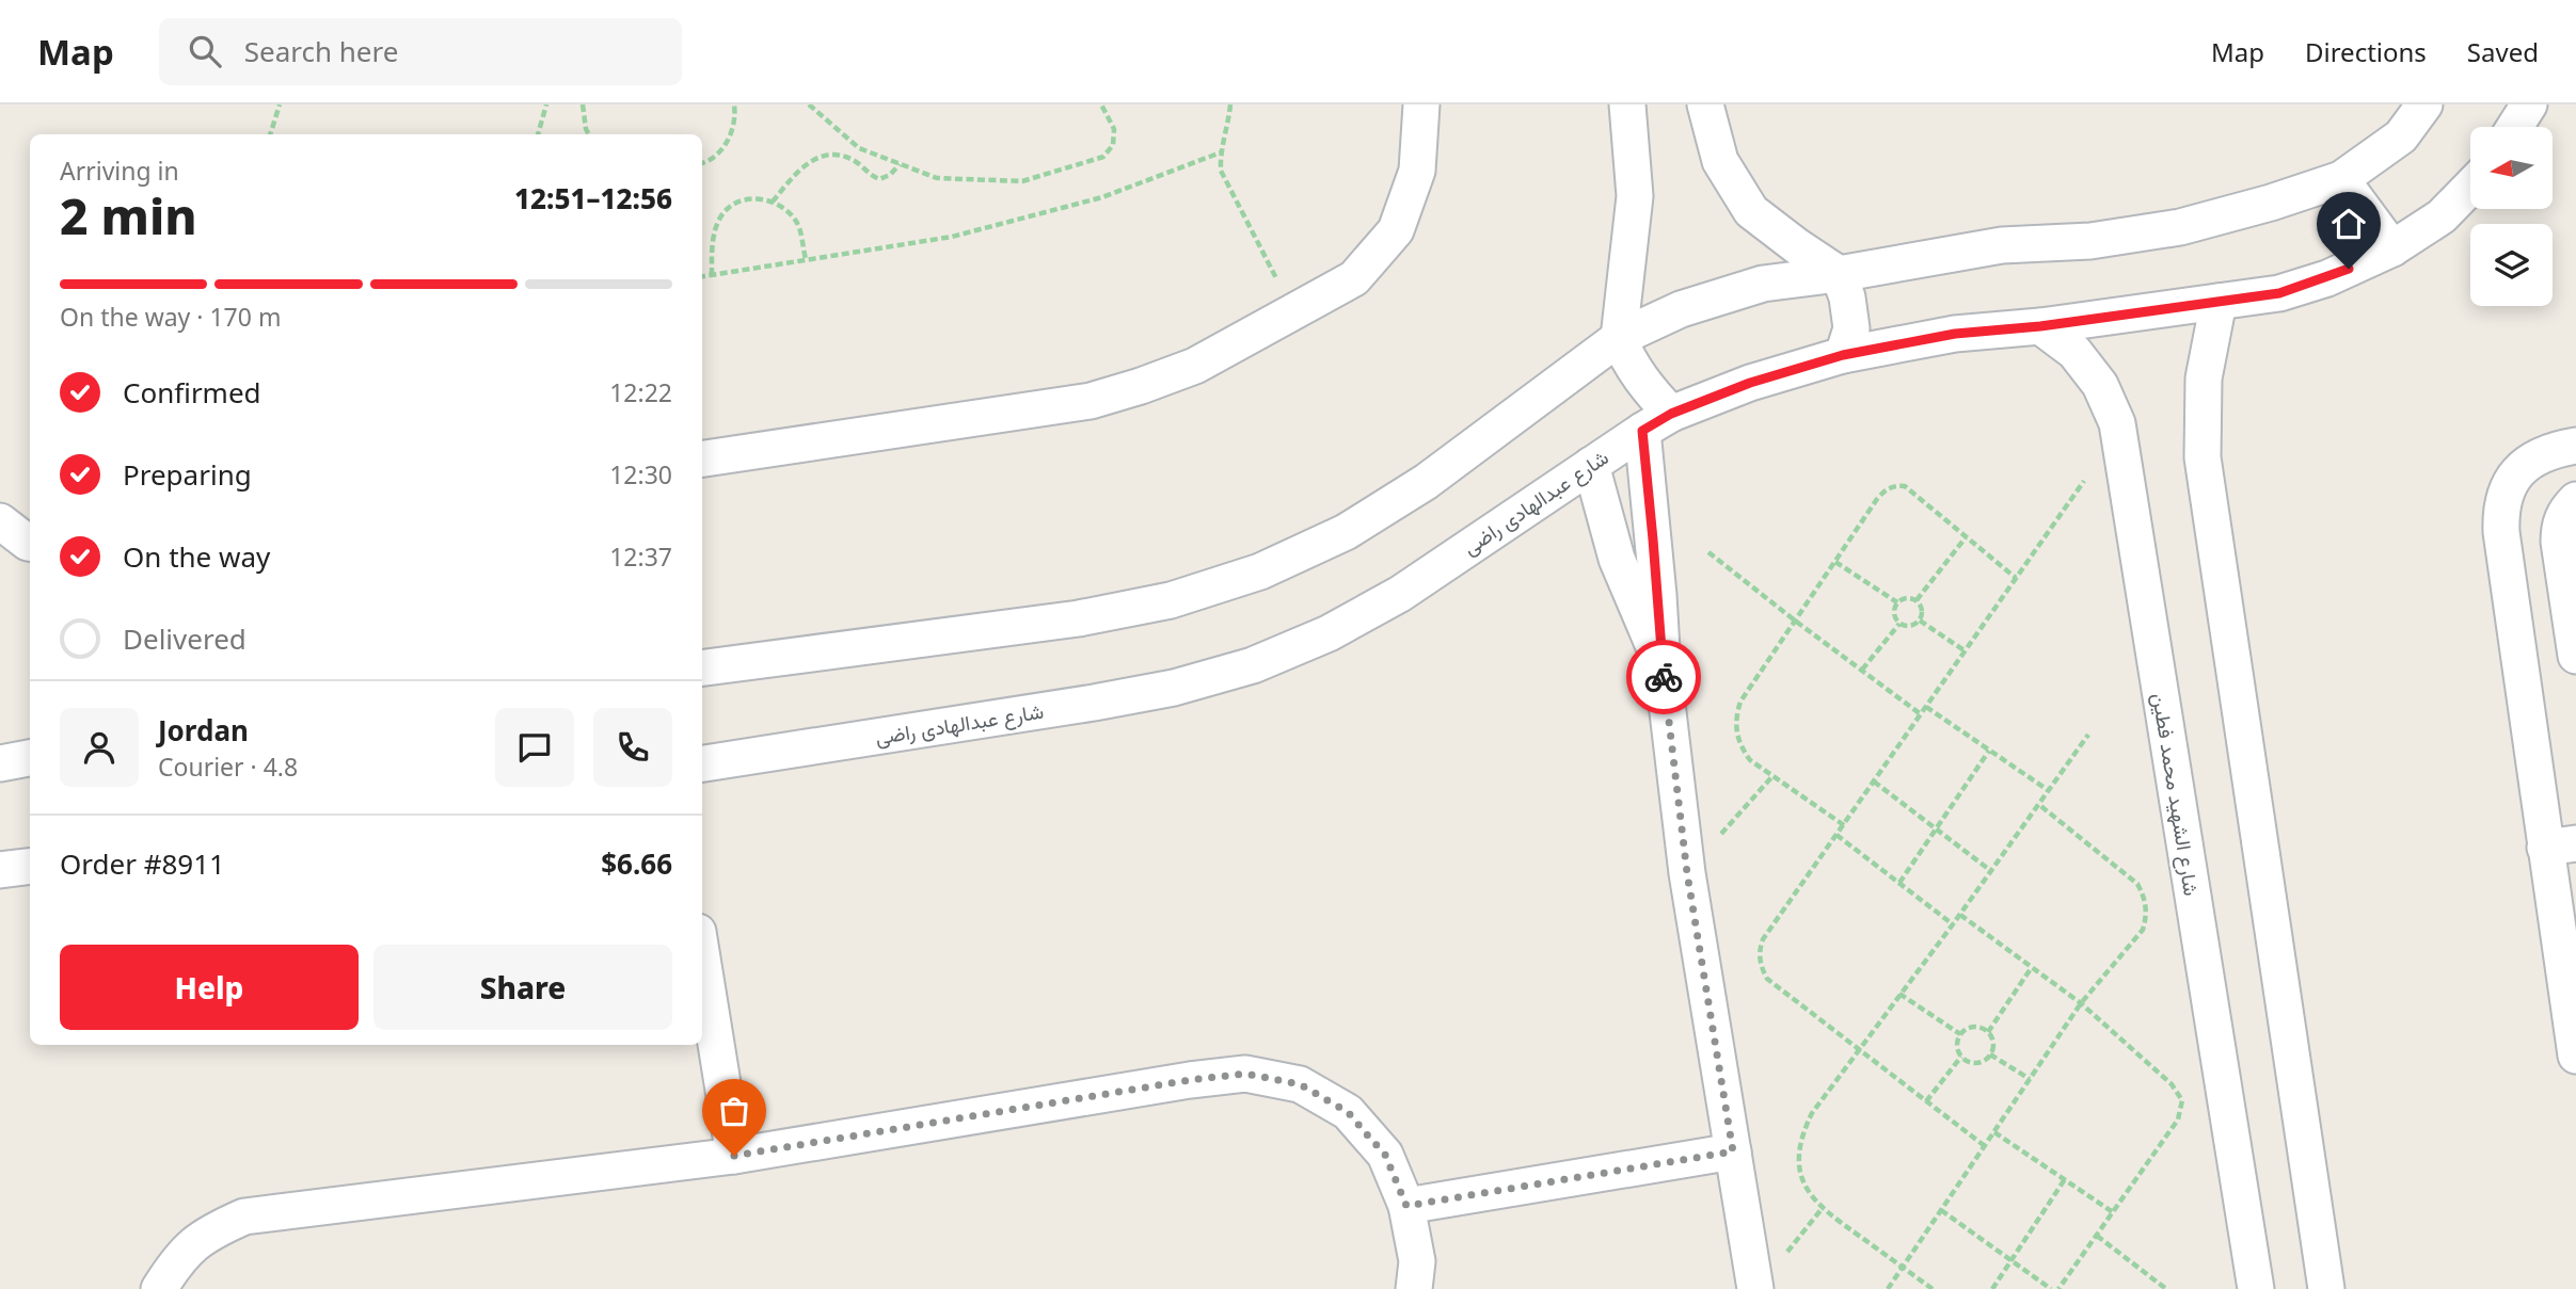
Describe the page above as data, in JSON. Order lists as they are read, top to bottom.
{
  "streets": {
    "street": ["شارع عبدالهادى راضى", "شارع الشهيد محمد فطين"]
  },
  "crossings": [
    ["شارع عبدالهادى راضى", "شارع الشهيد محمد فطين"]
  ],
  "north": "left",
  "page": {
    "header": "Map",
    "search": "Search here",
    "nav": ["Map", "Directions", "Saved"],
    "heading": ["2 min", "Arriving in", "12:51–12:56"],
    "panel": [
      "Jordan",
      "Courier · 4.8",
      "Order #8911",
      "$6.66"
    ],
    "bar": "On the way · 170 m",
    "list": [
      ["Confirmed", "12:22"],
      ["Preparing", "12:30"],
      ["On the way", "12:37"],
      "Delivered"
    ],
    "buttons": ["Help", "Share"]
  }
}
